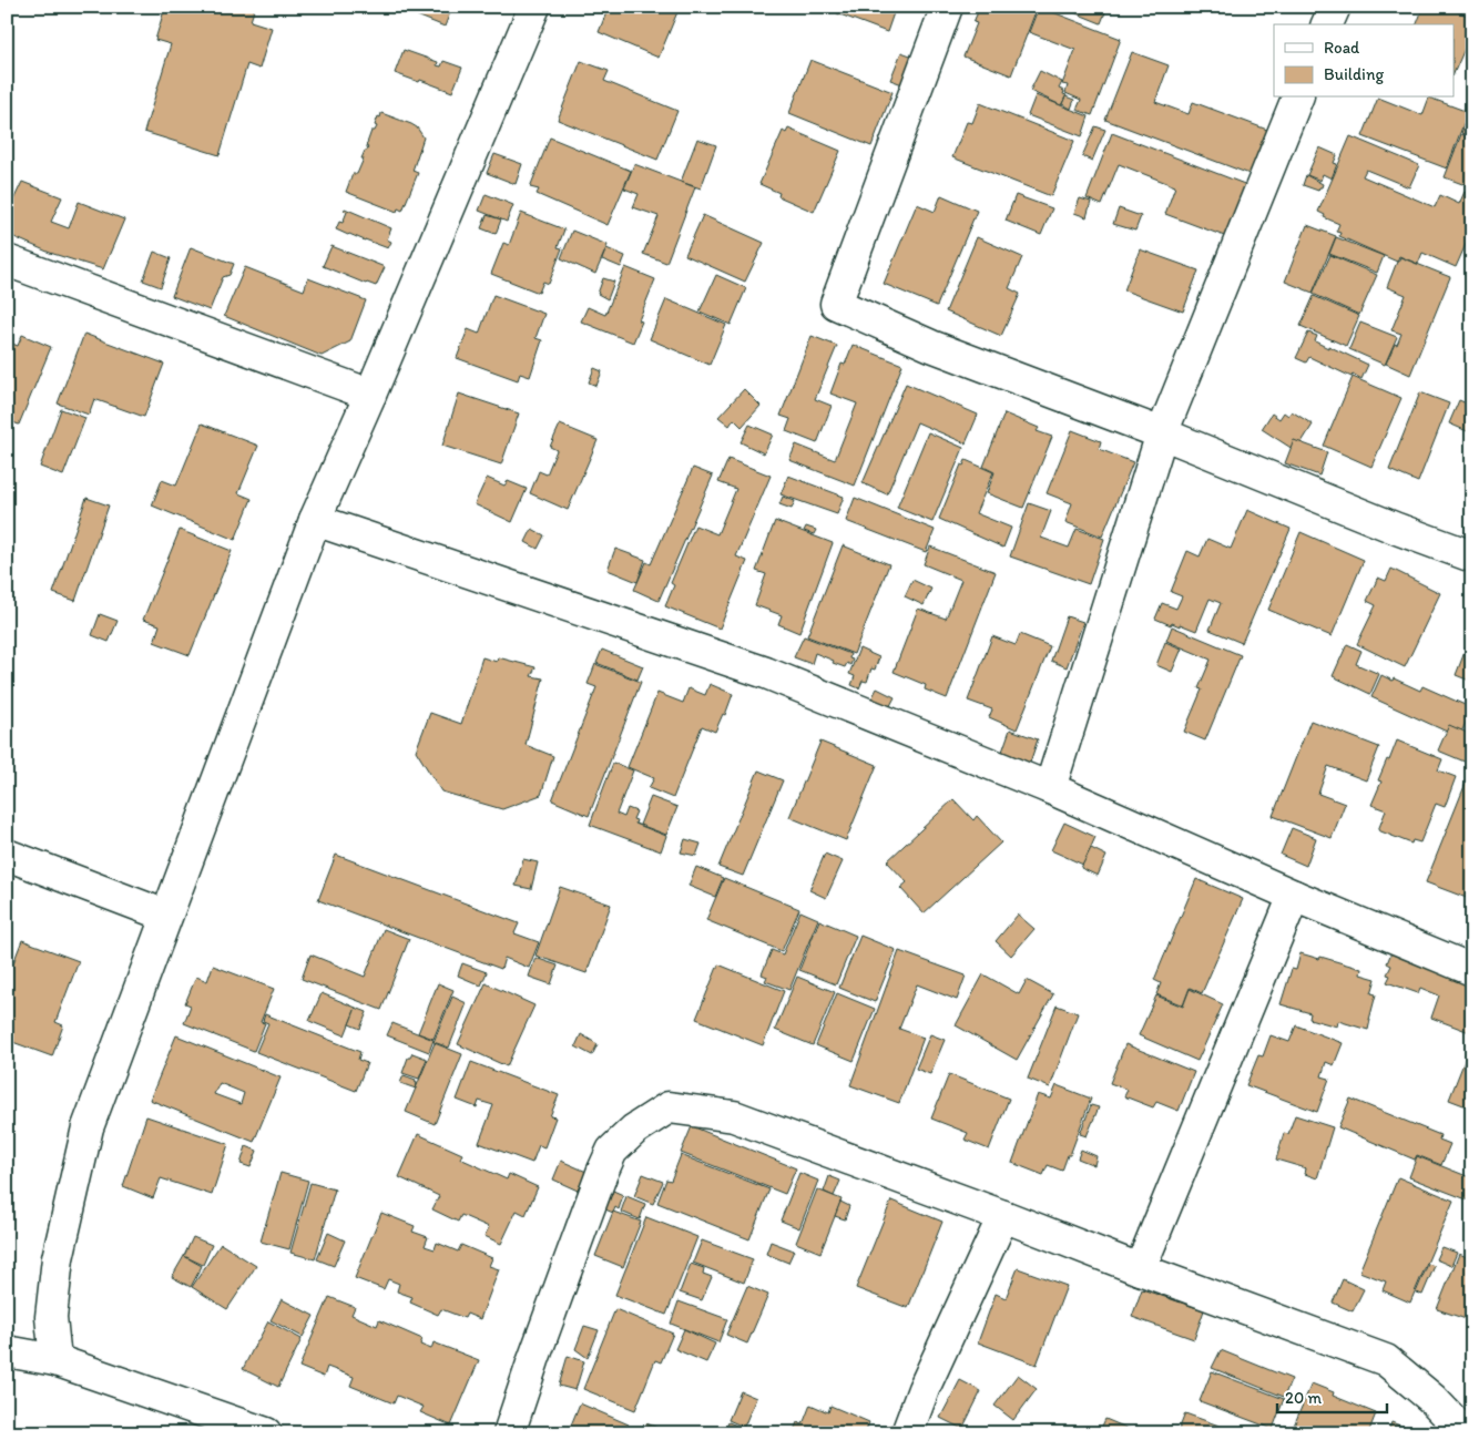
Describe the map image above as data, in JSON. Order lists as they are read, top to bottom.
{
  "legend": ["Road", "Building"],
  "scale_bar": "20 m"
}
